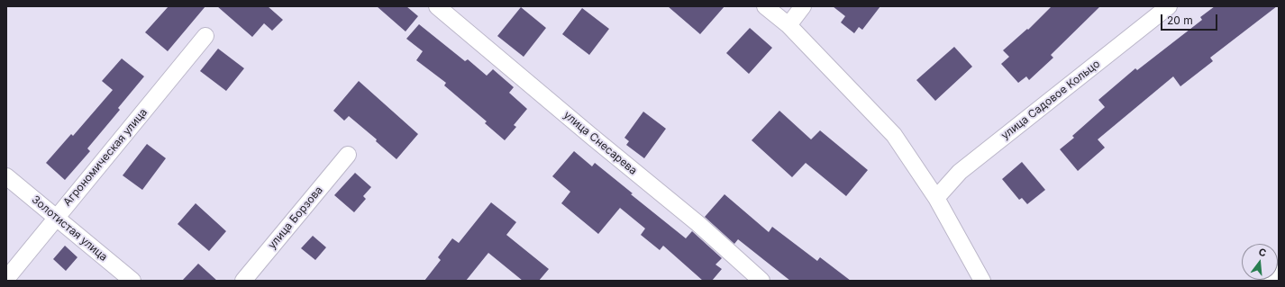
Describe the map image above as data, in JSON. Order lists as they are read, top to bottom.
{
  "streets": {
    "street": [
      "улица Садовое Кольцо",
      "улица Снесарева",
      "Агрономическая улица",
      "улица Борзова",
      "Золотистая улица"
    ]
  },
  "crossings": [
    ["Агрономическая улица", "Золотистая улица"]
  ],
  "scale_bar": "20 m",
  "north": "top"
}
